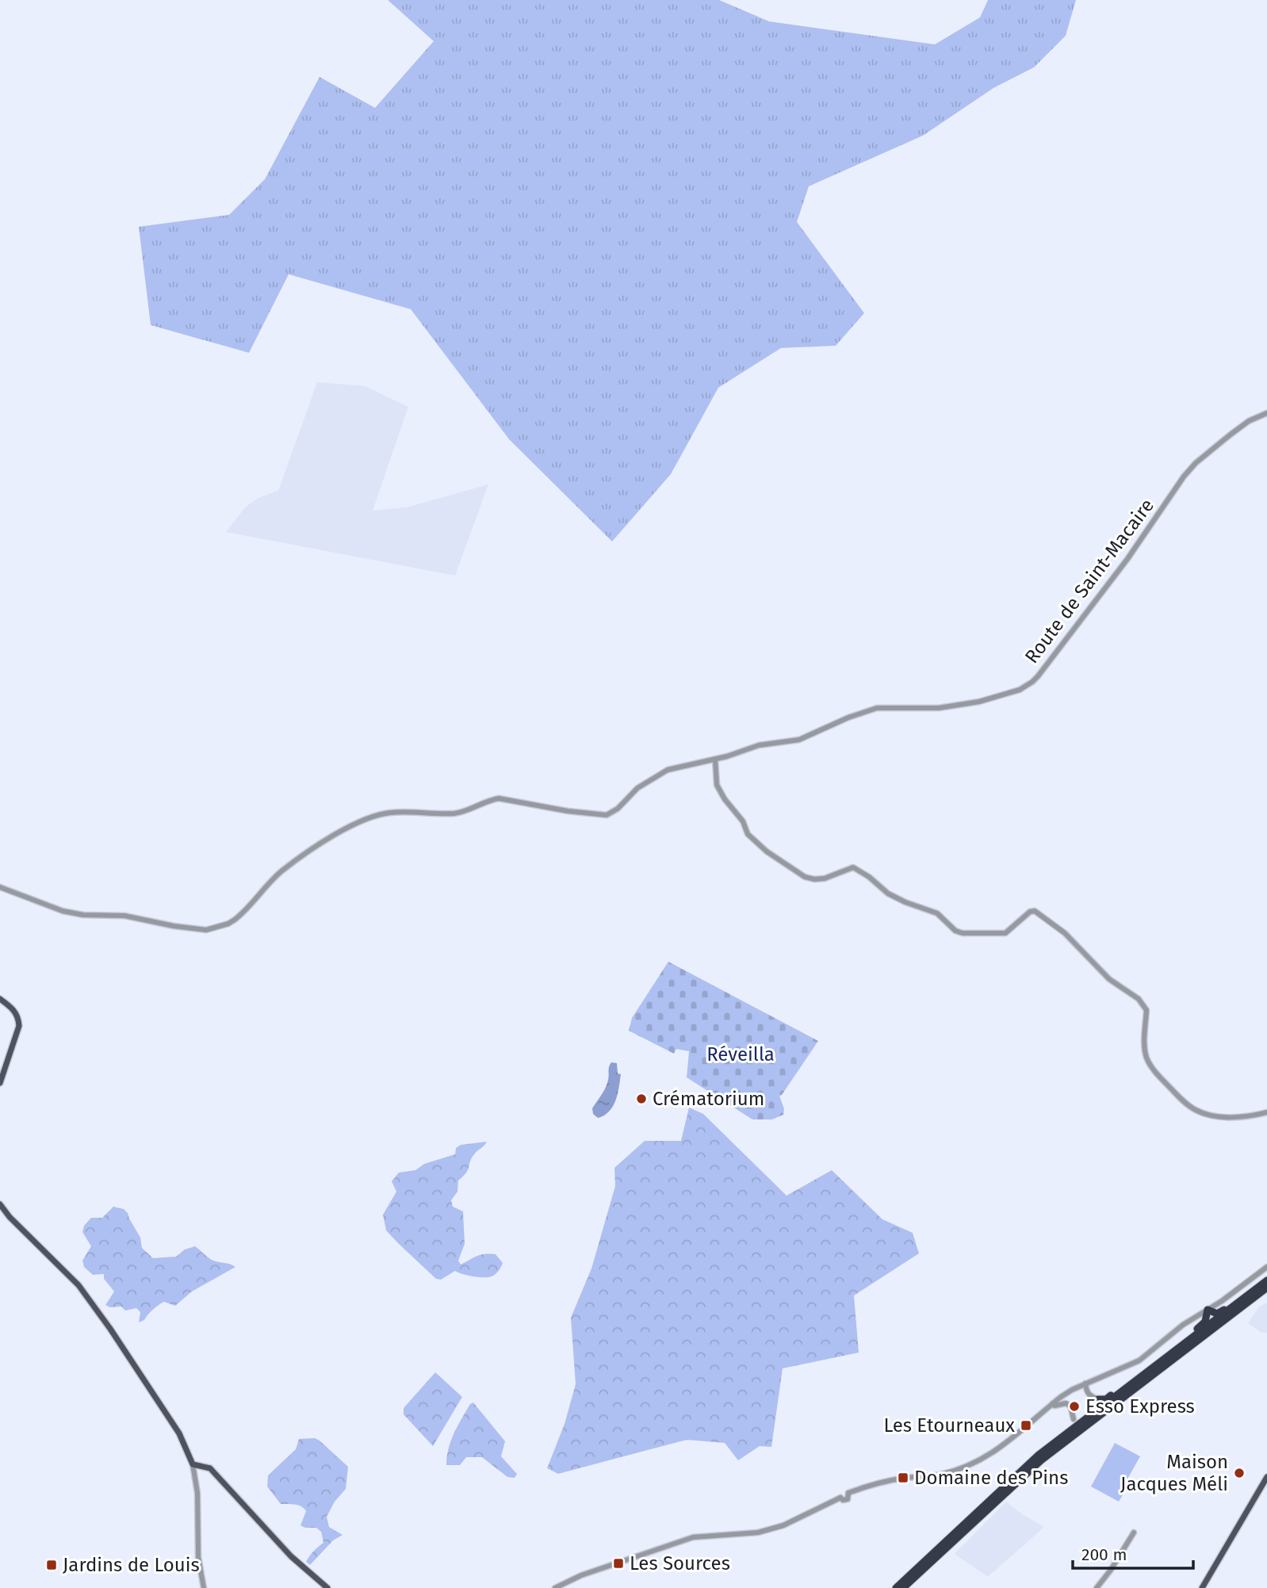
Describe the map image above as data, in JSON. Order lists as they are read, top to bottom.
{
  "streets": {
    "street": ["Route de Saint-Macaire"]
  },
  "parks": ["Réveilla"],
  "places": {
    "other": ["Crématorium", "Esso Express", "Maison Jacques Méli"],
    "transit": [
      "Les Etourneaux",
      "Domaine des Pins",
      "Les Sources",
      "Jardins de Louis"
    ]
  },
  "scale_bar": "200 m"
}
